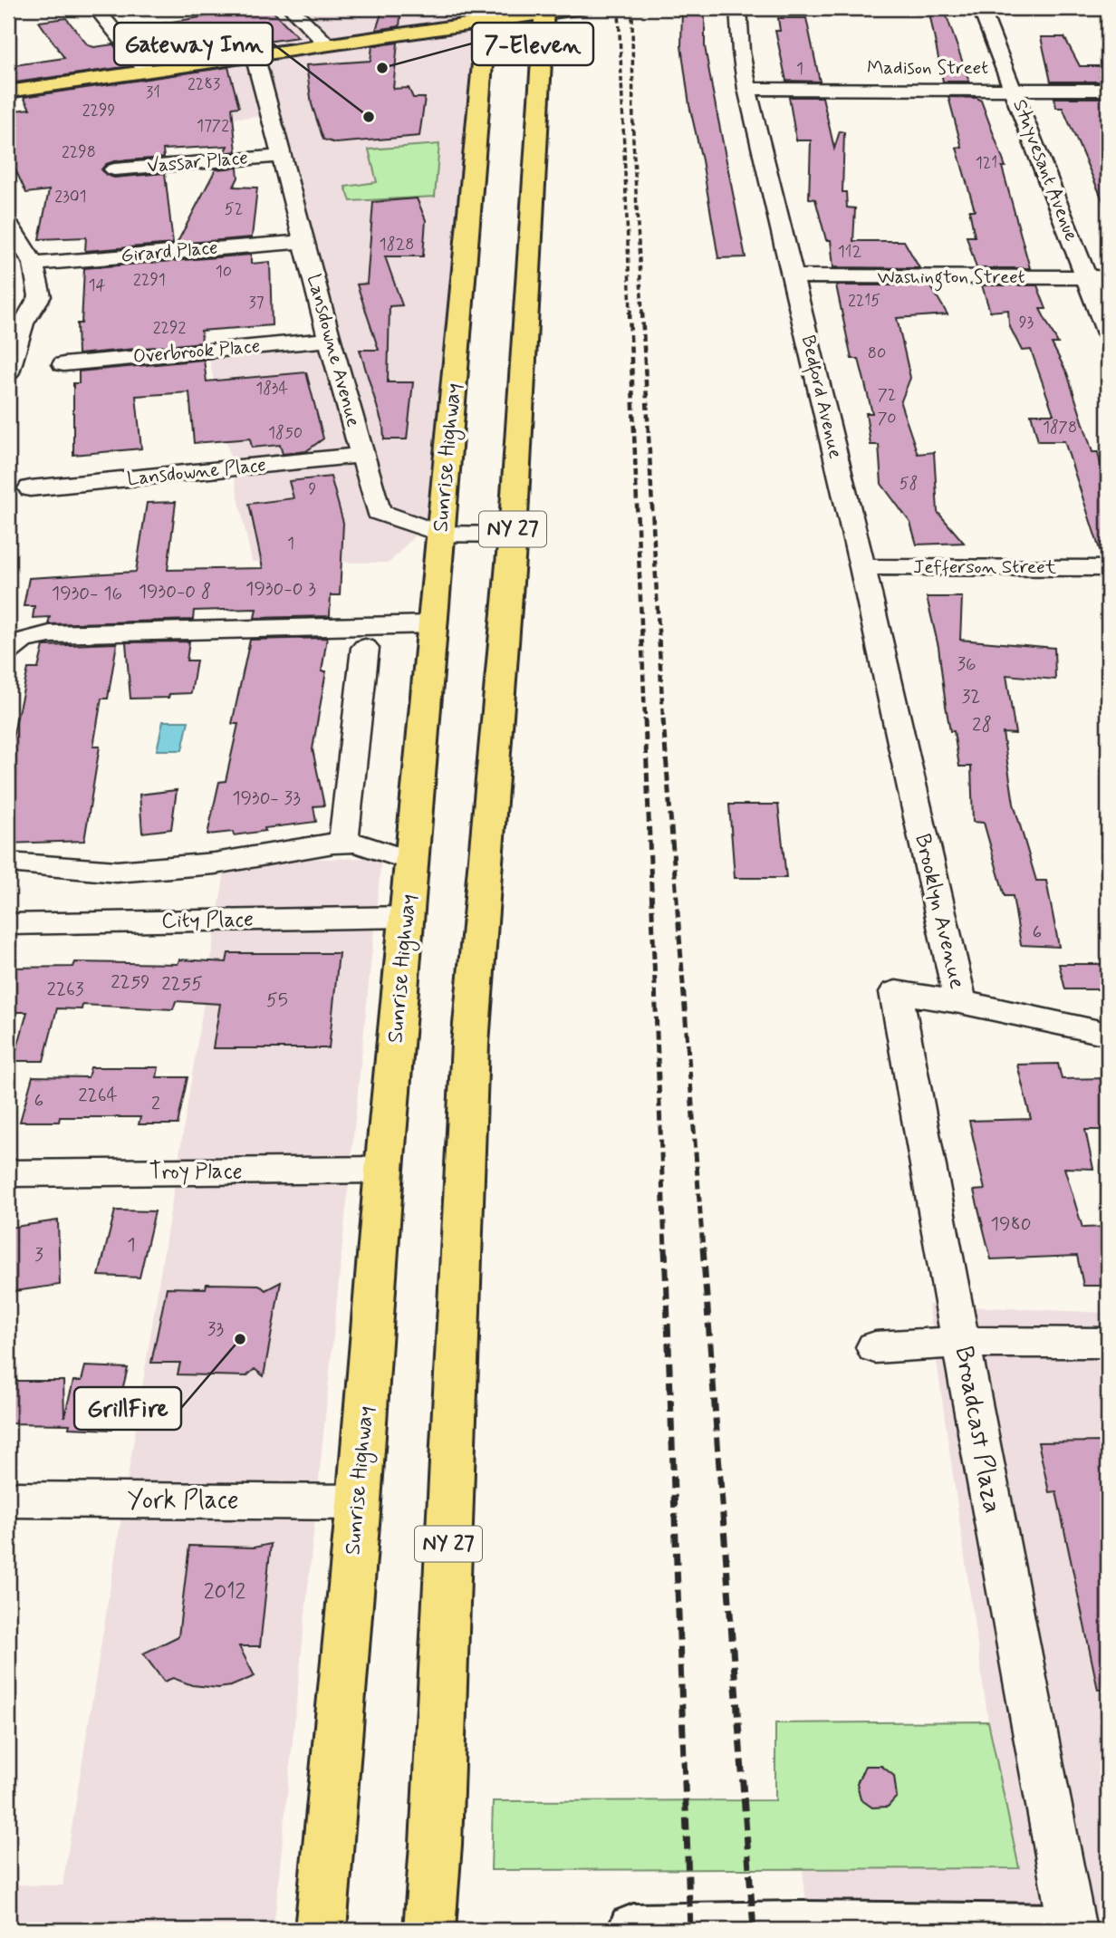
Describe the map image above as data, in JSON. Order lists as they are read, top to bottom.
{
  "streets": {
    "main road": ["Sunrise Highway", "NY 27"],
    "street": [
      "Madison Street",
      "Vassar Place",
      "Stuyvesant Avenue",
      "Girard Place",
      "Washington Street",
      "Lansdowne Avenue",
      "Overbrook Place",
      "Bedford Avenue",
      "Lansdowne Place",
      "Jefferson Street",
      "Brooklyn Avenue",
      "City Place",
      "Troy Place",
      "Broadcast Plaza",
      "York Place"
    ]
  },
  "crossings": [
    ["Madison Street", "Stuyvesant Avenue"],
    ["Madison Street", "Bedford Avenue"],
    ["Vassar Place", "Lansdowne Avenue"],
    ["Stuyvesant Avenue", "Washington Street"],
    ["Girard Place", "Lansdowne Avenue"],
    ["Washington Street", "Bedford Avenue"],
    ["Lansdowne Avenue", "Overbrook Place"],
    ["Lansdowne Avenue", "Sunrise Highway"],
    ["Lansdowne Avenue", "Lansdowne Place"],
    ["Lansdowne Avenue", "NY 27"],
    ["Bedford Avenue", "Jefferson Street"],
    ["Bedford Avenue", "Brooklyn Avenue"],
    ["Sunrise Highway", "City Place"],
    ["Sunrise Highway", "Troy Place"],
    ["Sunrise Highway", "York Place"],
    ["Brooklyn Avenue", "Broadcast Plaza"]
  ],
  "places": ["7-Eleven", "Gateway Inn", "GrillFire"],
  "house_numbers": [
    "1",
    "2283",
    "31",
    "2299",
    "1772",
    "2298",
    "121",
    "2301",
    "52",
    "1828",
    "112",
    "10",
    "2291",
    "14",
    "2215",
    "37",
    "93",
    "2292",
    "80",
    "1834",
    "72",
    "70",
    "1878",
    "1850",
    "58",
    "9",
    "1",
    "1930-0 3",
    "1930-0 8",
    "1930- 16",
    "36",
    "32",
    "28",
    "1930- 33",
    "6",
    "2259",
    "2255",
    "2263",
    "55",
    "2264",
    "6",
    "2",
    "1980",
    "1",
    "3",
    "33",
    "2012"
  ]
}
